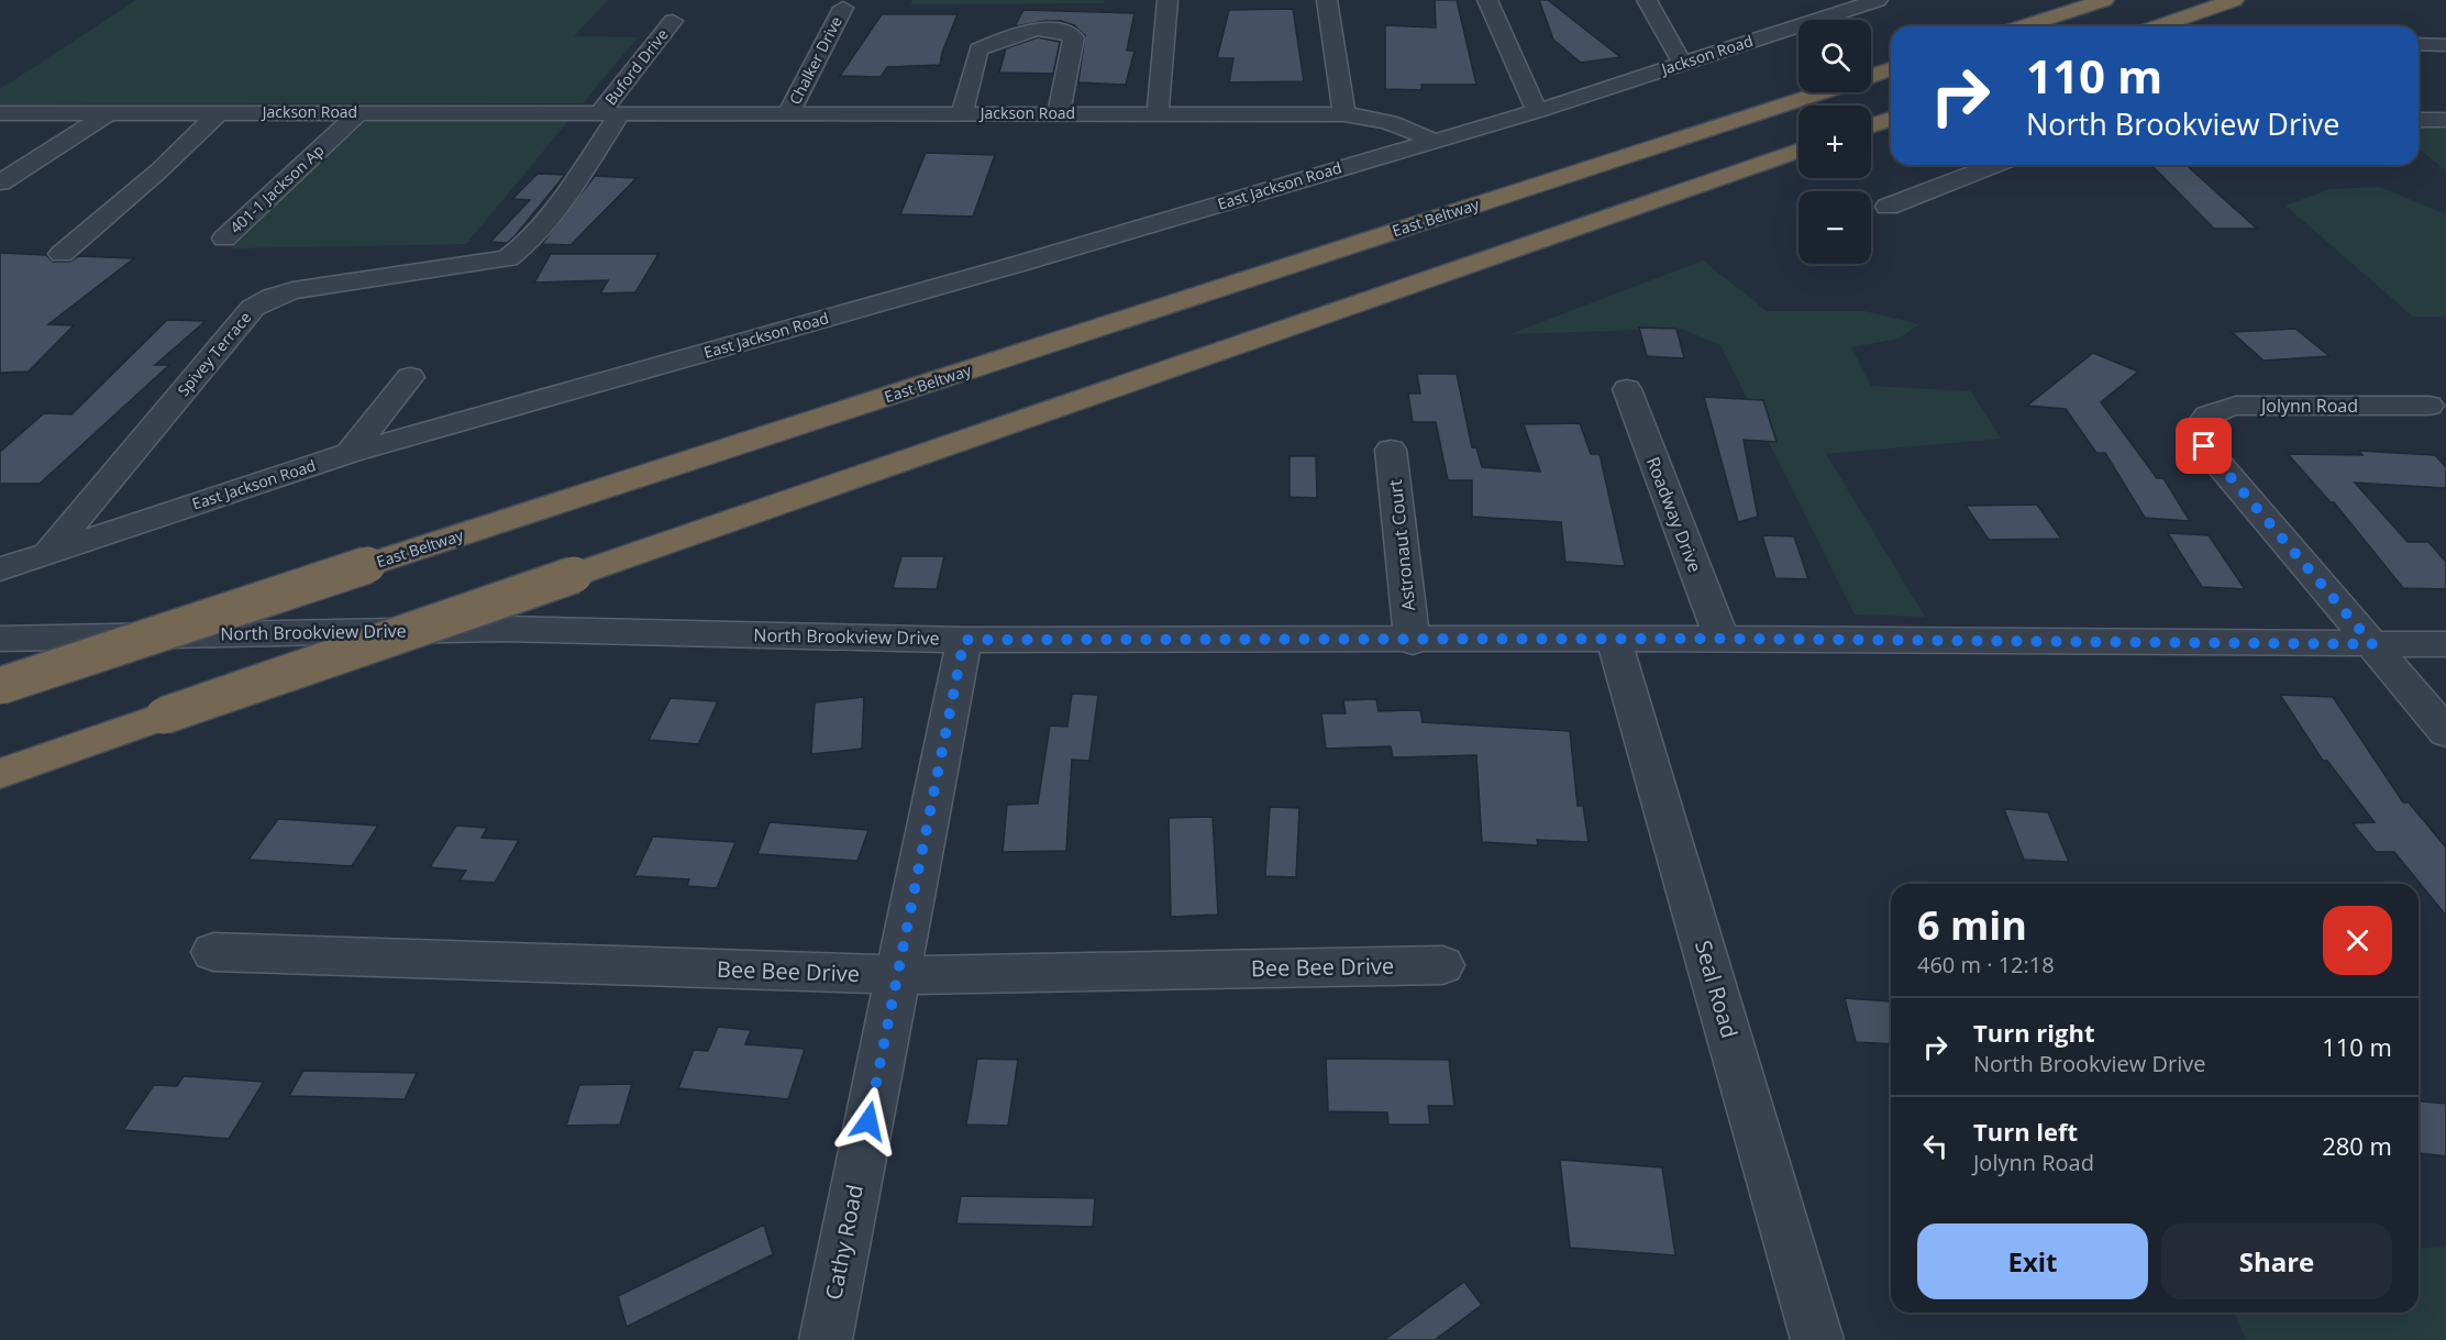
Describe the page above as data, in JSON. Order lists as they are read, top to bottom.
{
  "streets": {
    "highway": ["East Beltway"],
    "street": [
      "Jackson Road",
      "Chalker Drive",
      "Buford Drive",
      "East Jackson Road",
      "401-1 Jackson Ap",
      "Spivey Terrace",
      "Jolynn Road",
      "Roadway Drive",
      "Astronaut Court",
      "North Brookview Drive",
      "Bee Bee Drive",
      "Seal Road",
      "Cathy Road"
    ]
  },
  "crossings": [
    ["Jackson Road", "Chalker Drive"],
    ["Jackson Road", "Buford Drive"],
    ["Jackson Road", "East Jackson Road"],
    ["Jackson Road", "401-1 Jackson Ap"],
    ["Jackson Road", "Spivey Terrace"],
    ["Buford Drive", "Spivey Terrace"],
    ["East Jackson Road", "Spivey Terrace"],
    ["Jolynn Road", "North Brookview Drive"],
    ["Roadway Drive", "North Brookview Drive"],
    ["Astronaut Court", "North Brookview Drive"],
    ["North Brookview Drive", "Seal Road"],
    ["North Brookview Drive", "Cathy Road"],
    ["Bee Bee Drive", "Cathy Road"]
  ],
  "page": {
    "map_buttons": ["+", "−"],
    "turn": ["110 m", "North Brookview Drive"],
    "heading": ["6 min", "460 m · 12:18"],
    "list": [
      {
        "name": "Turn right",
        "note": "North Brookview Drive",
        "value": "110 m"
      },
      {
        "name": "Turn left",
        "note": "Jolynn Road",
        "value": "280 m"
      }
    ],
    "buttons": ["Exit", "Share"]
  }
}
